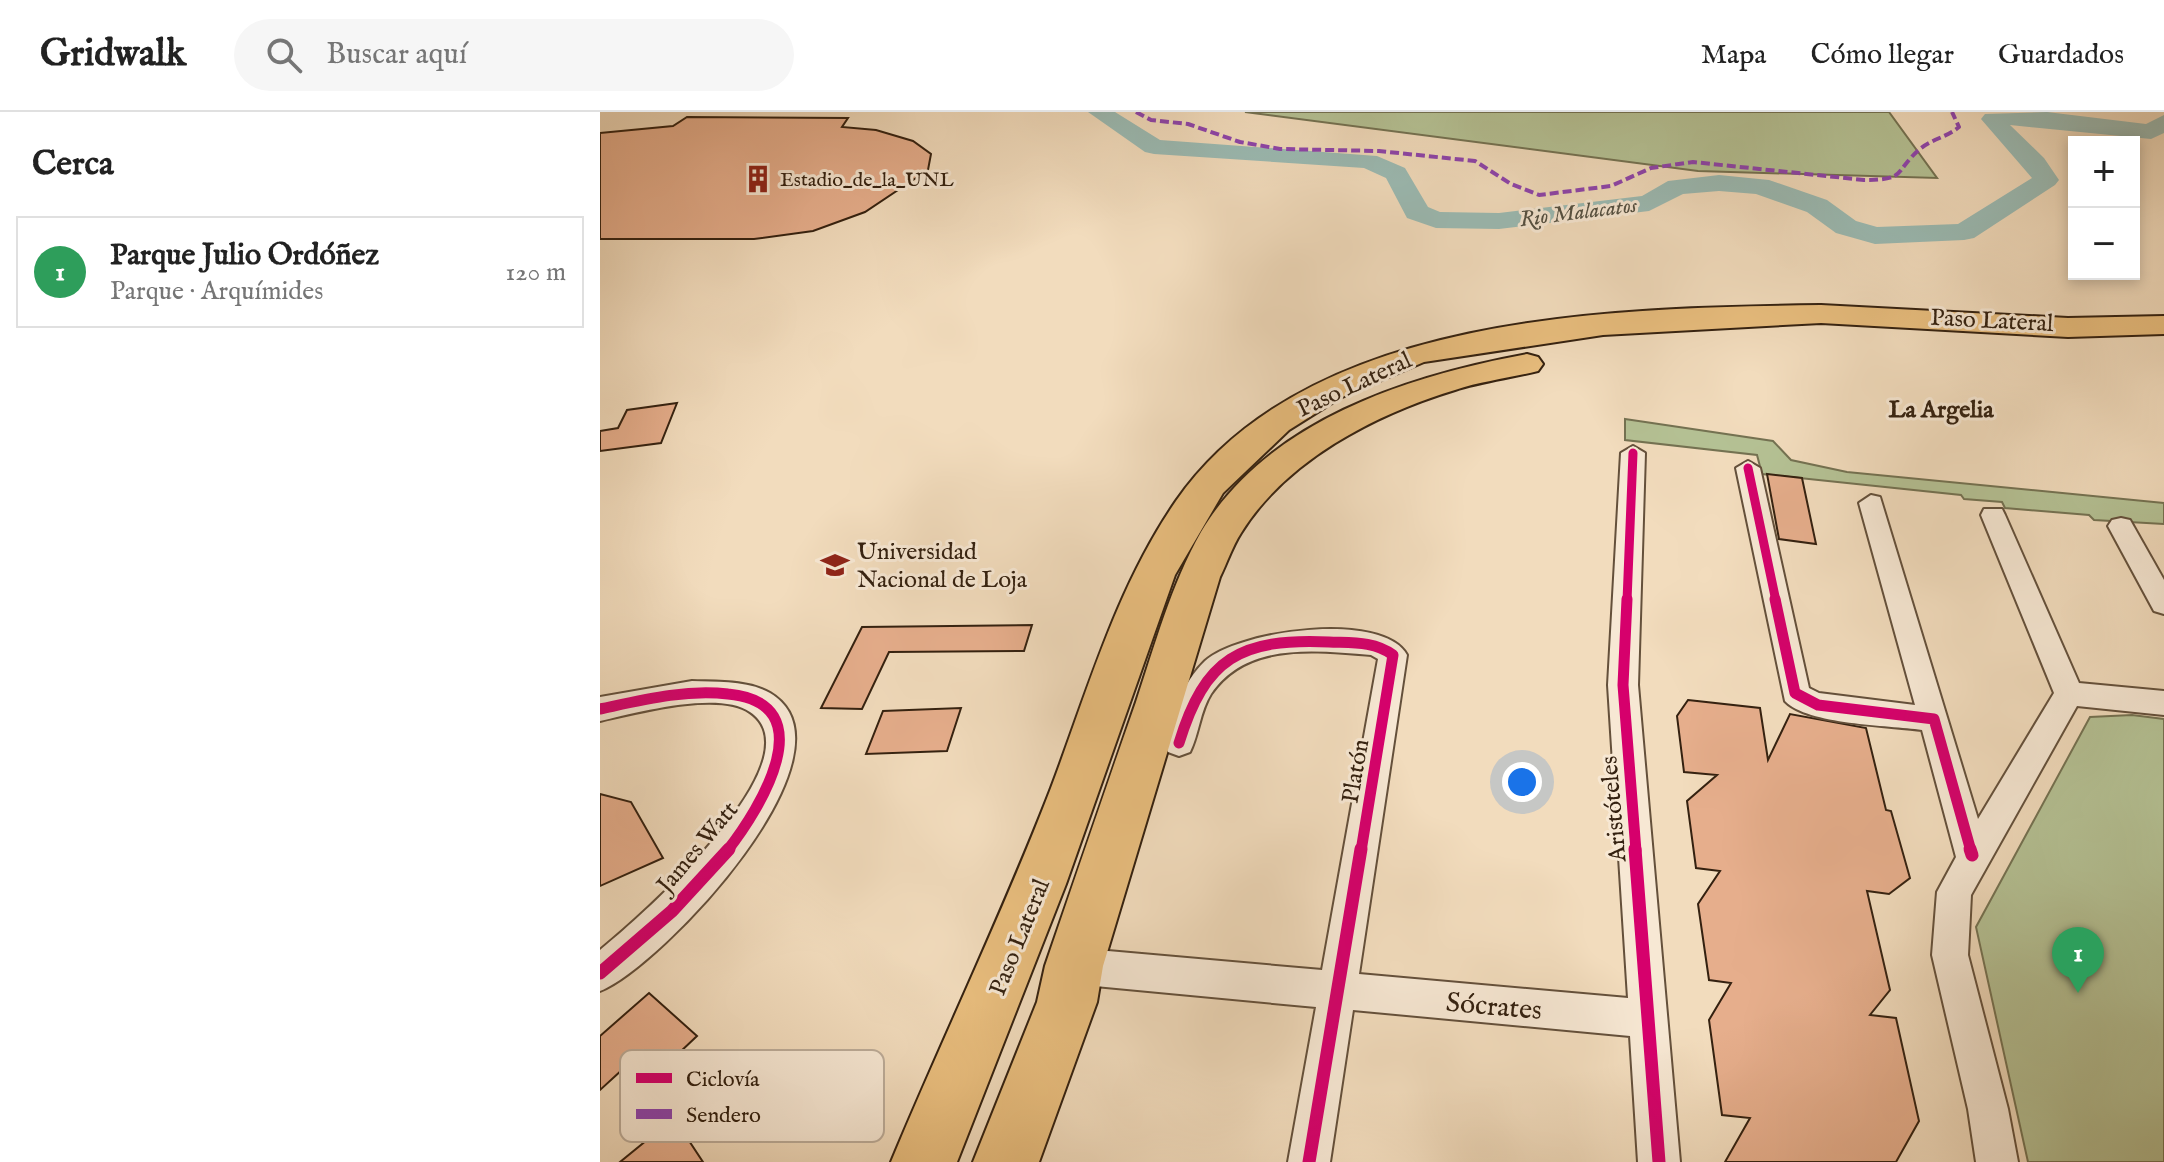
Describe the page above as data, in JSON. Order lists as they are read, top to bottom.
{
  "streets": {
    "highway": ["Paso Lateral"],
    "street": [
      "Platón",
      "Aristóteles",
      "James Watt",
      "Sócrates"
    ]
  },
  "crossings": [
    ["Paso Lateral", "Sócrates"],
    ["Platón", "Sócrates"],
    ["Aristóteles", "Sócrates"]
  ],
  "districts": ["La Argelia"],
  "water": ["Rio Malacatos"],
  "places": {
    "building": ["Estadio_de_la_UNL"],
    "school or university": ["Universidad Nacional de Loja"]
  },
  "legend": ["Ciclovía", "Sendero"],
  "page": {
    "header": "Gridwalk",
    "search": "Buscar aquí",
    "nav": ["Mapa", "Cómo llegar", "Guardados"],
    "heading": "Cerca",
    "map_buttons": ["+", "−"],
    "list": [
      {
        "mark": "1",
        "name": "Parque Julio Ordóñez",
        "note": "Parque · Arquímides",
        "value": "120 m"
      }
    ],
    "pins": "1"
  }
}
